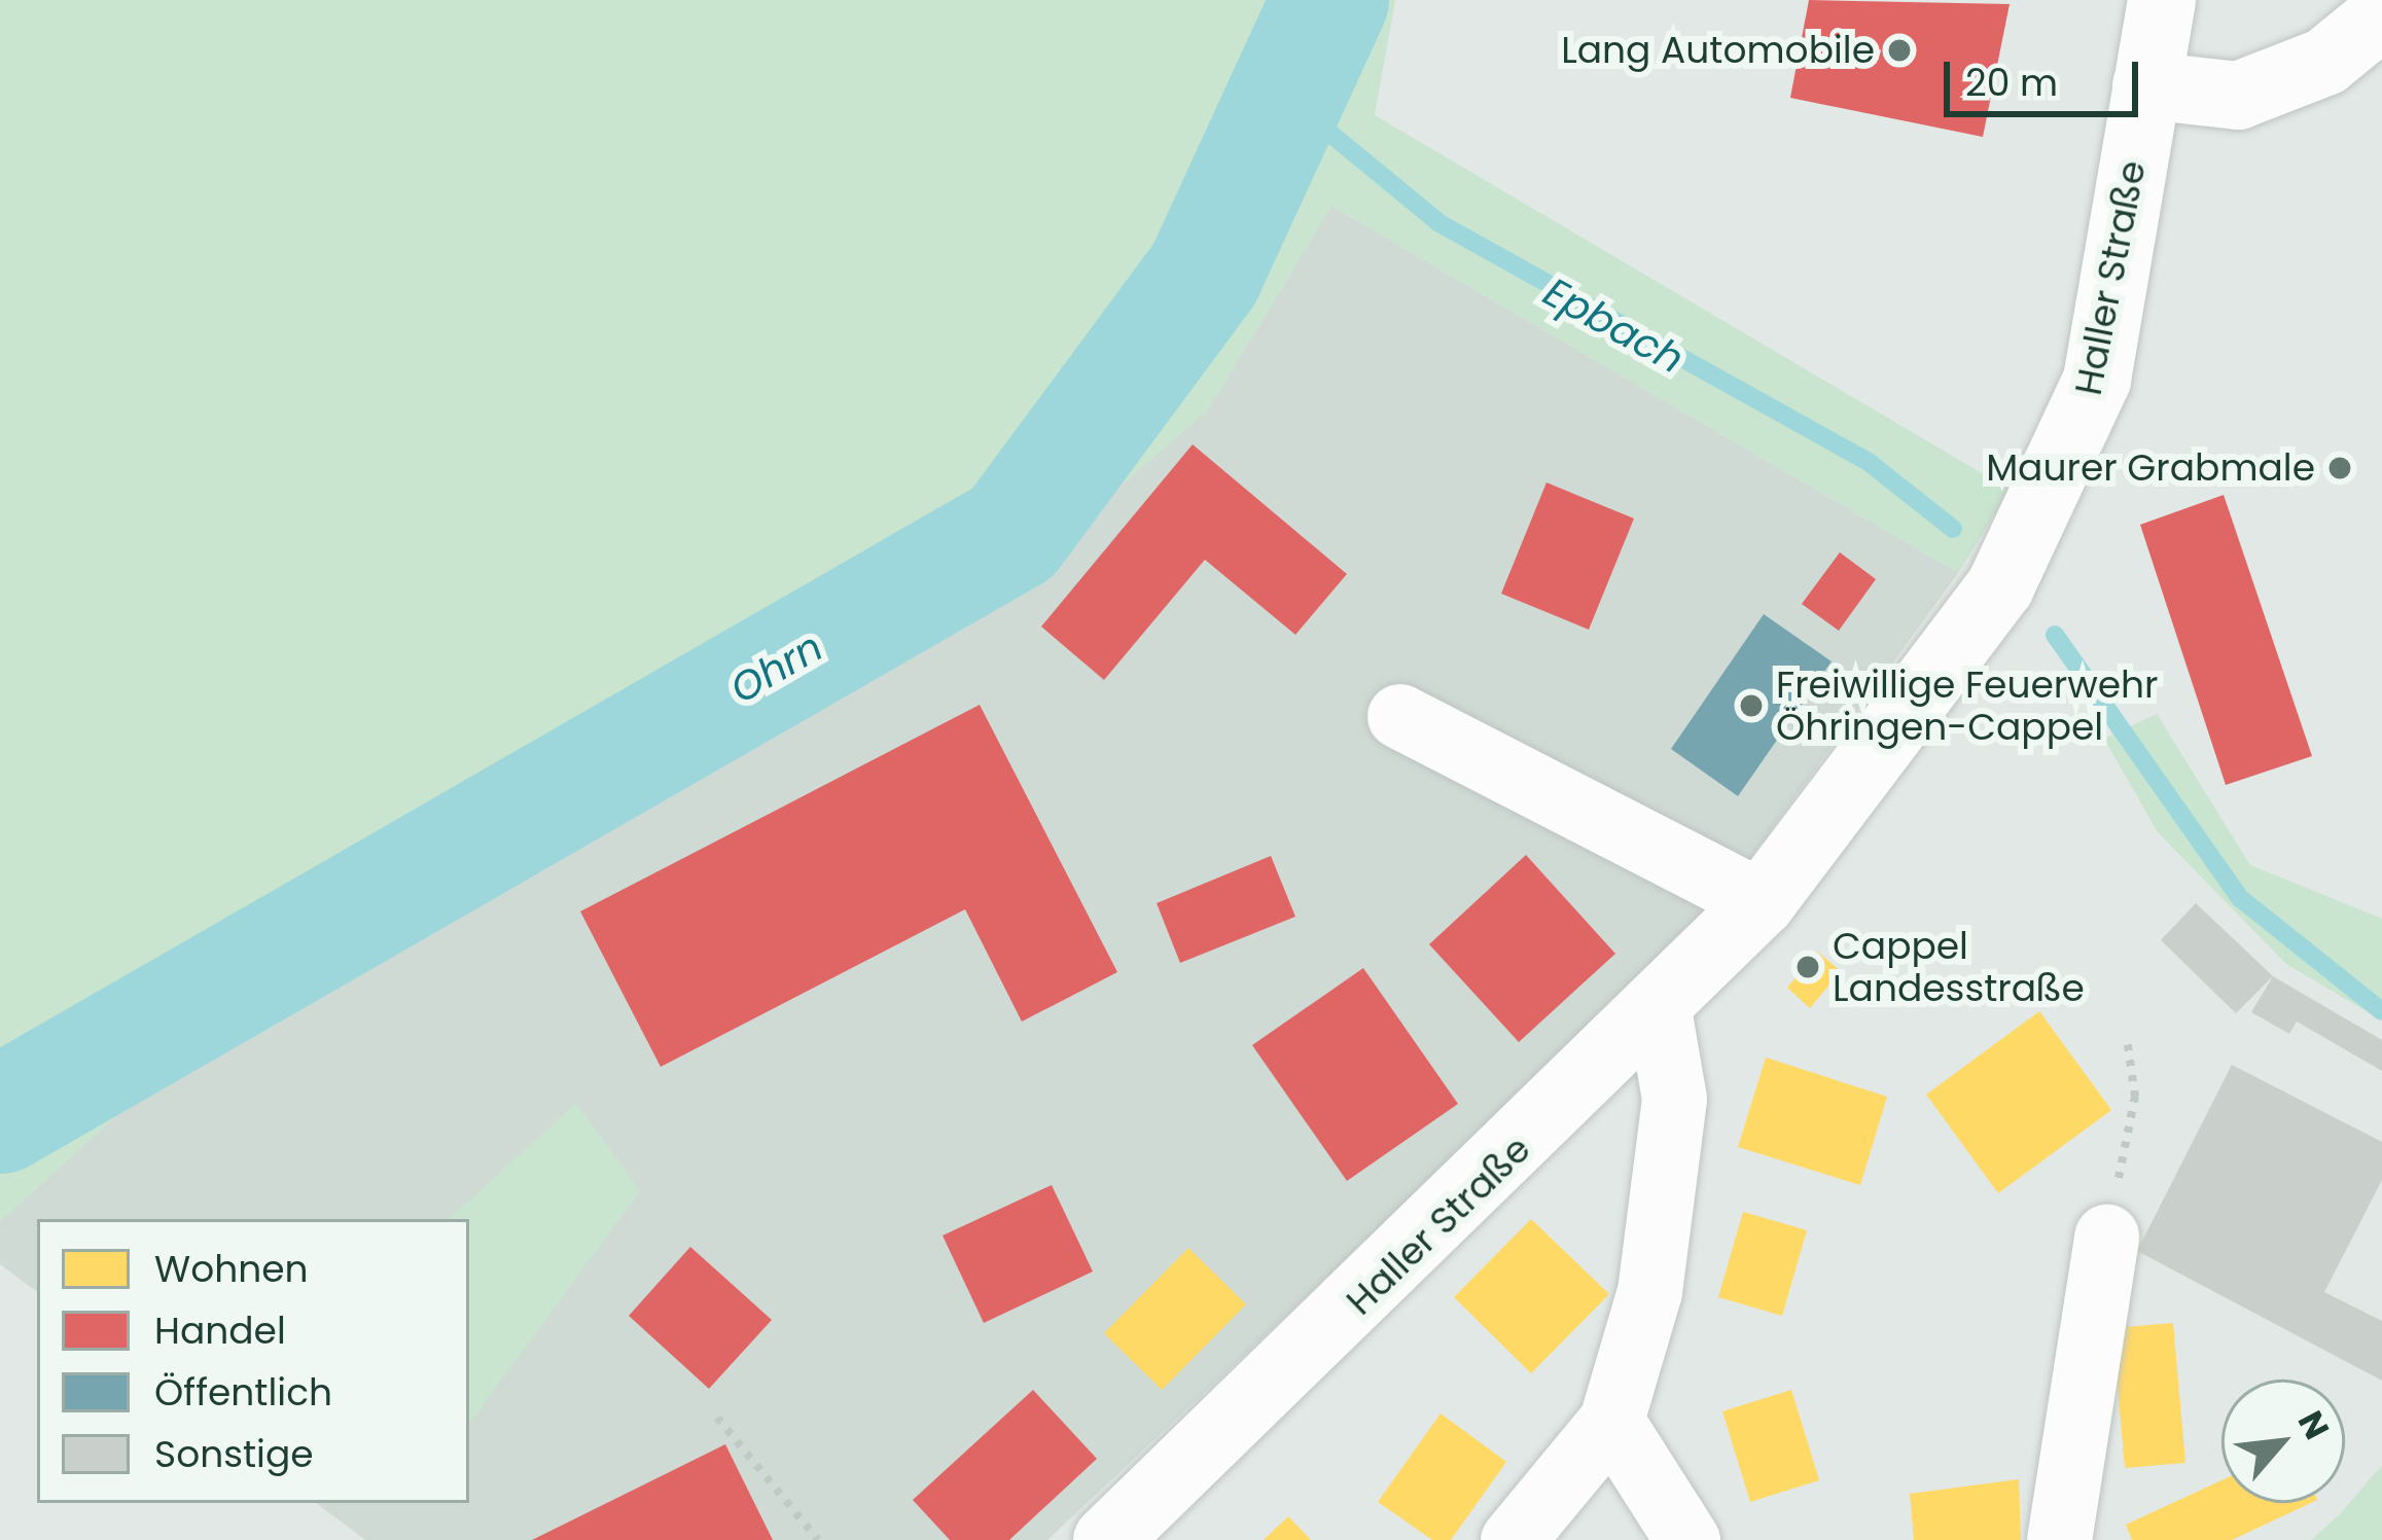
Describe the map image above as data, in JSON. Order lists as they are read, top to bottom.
{
  "streets": {
    "main road": ["Haller Straße"]
  },
  "water": ["Epbach", "Ohrn"],
  "places": [
    "Lang Automobile",
    "Maurer Grabmale",
    "Freiwillige Feuerwehr Öhringen-Cappel",
    "Cappel Landesstraße"
  ],
  "legend": [
    "Wohnen",
    "Handel",
    "Öffentlich",
    "Sonstige"
  ],
  "scale_bar": "20 m",
  "north": "top right"
}
